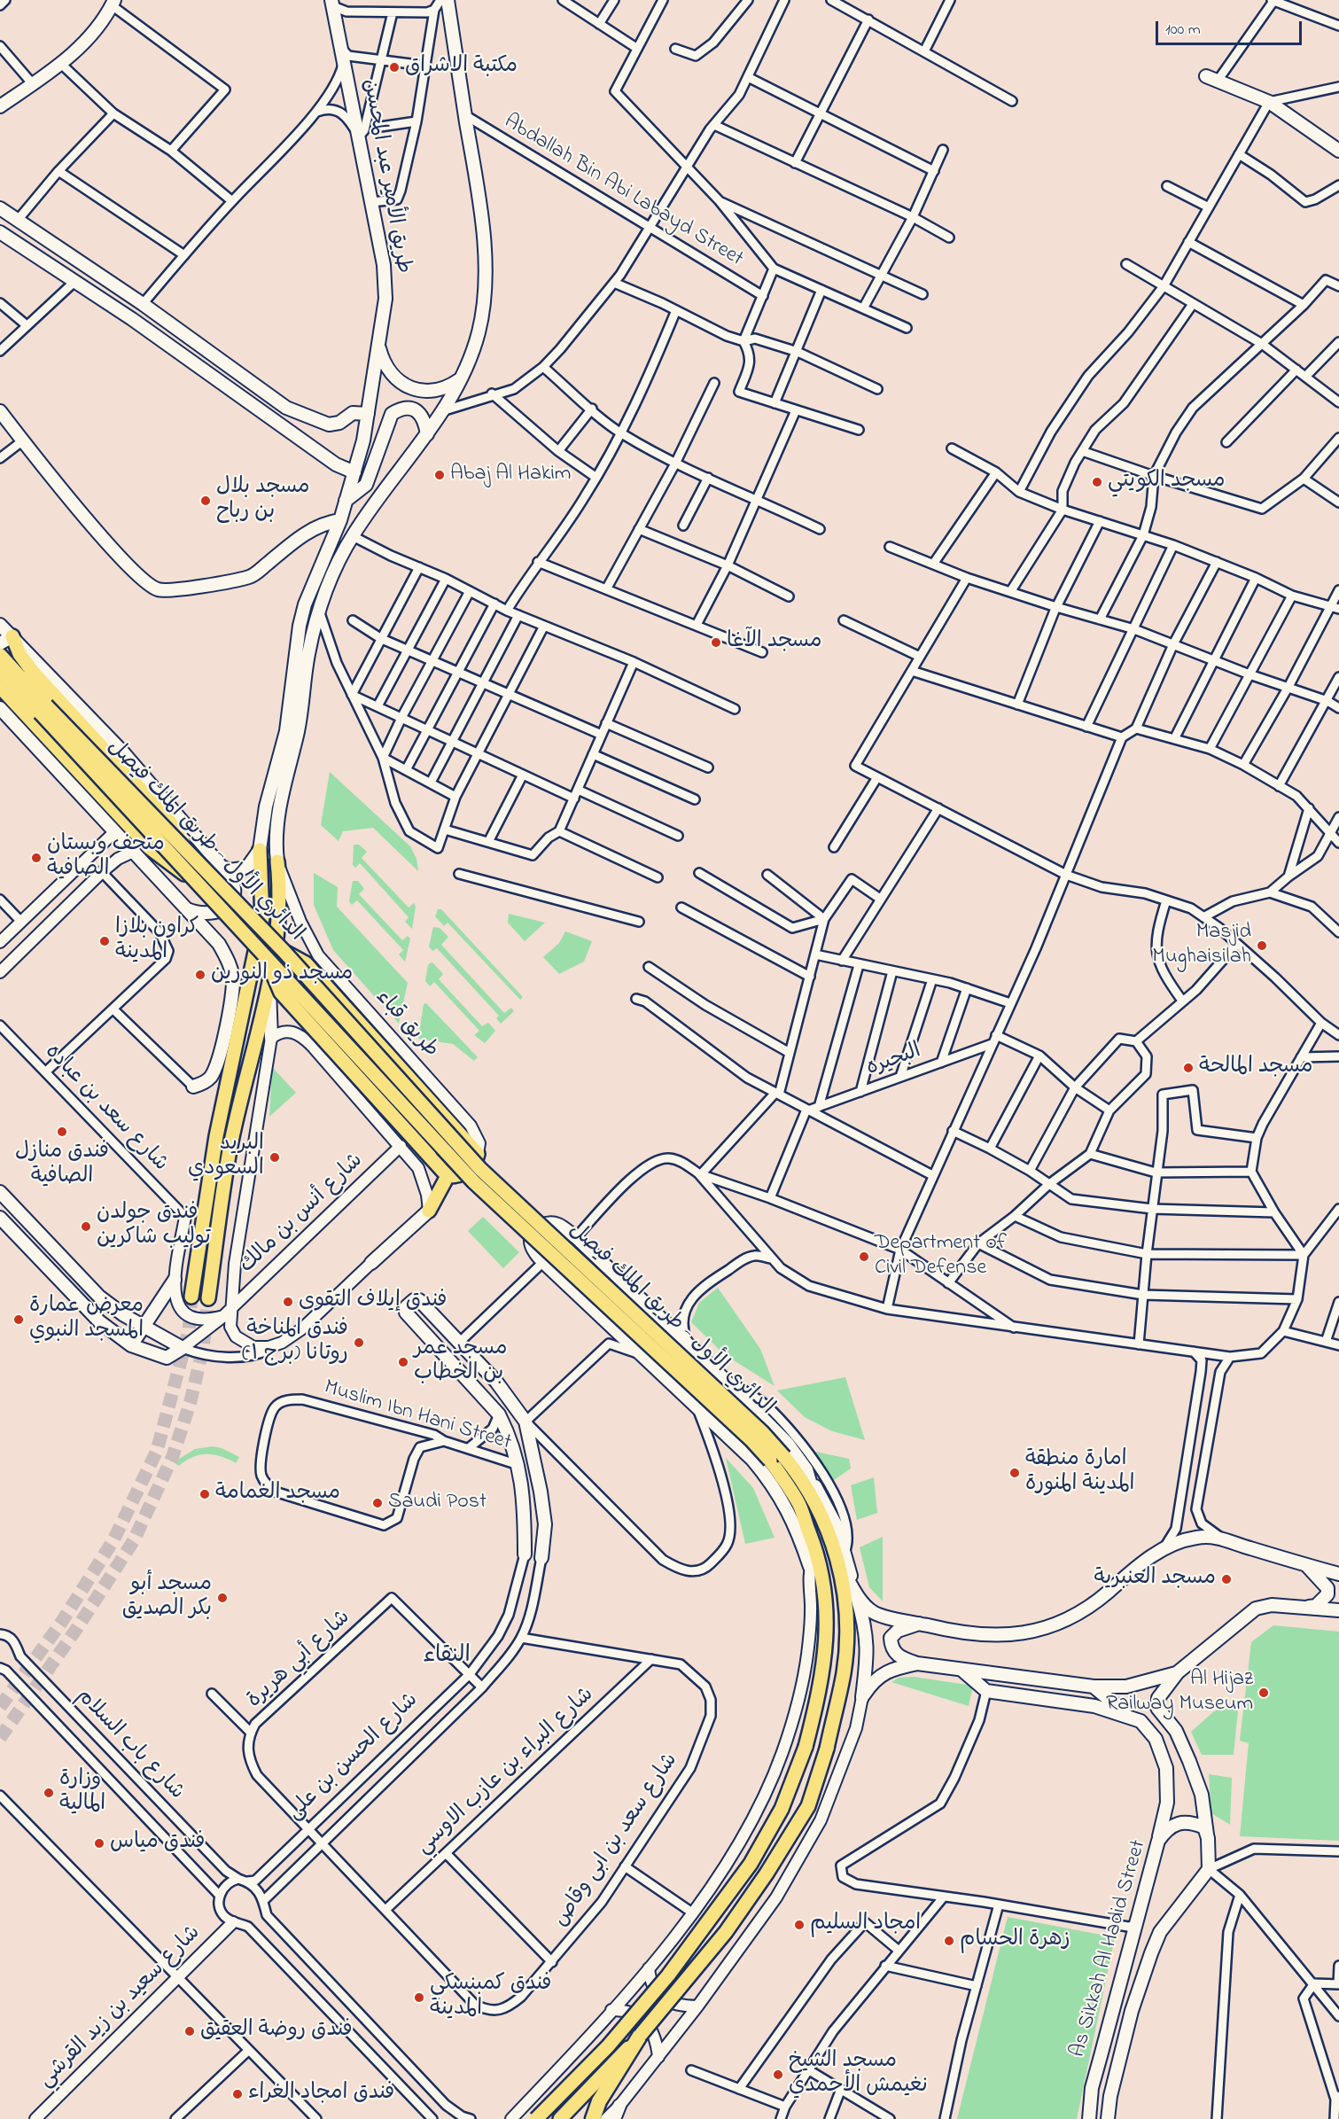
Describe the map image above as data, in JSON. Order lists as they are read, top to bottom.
{
  "streets": {
    "main road": [
      "طريق الأمير عبد المحسن",
      "الدائري الأول - طريق الملك فيصل",
      "شارع الحسن بن على",
      "As Sikkah Al Hadid Street"
    ],
    "street": [
      "Abdallah Bin Abi Labayd Street",
      "طريق قباء",
      "البحيره",
      "شارع سعد بن عباده",
      "شارع أنس بن مالك",
      "Muslim Ibn Hani Street",
      "شارع أبي هريرة",
      "شارع باب السلام",
      "شارع البراء بن عازب الاوسي",
      "شارع سعد بن ابى وقاص",
      "شارع سعيد بن زيد القرشي"
    ]
  },
  "crossings": [
    ["Muslim Ibn Hani Street", "شارع الحسن بن على"],
    ["شارع أبي هريرة", "شارع الحسن بن على"],
    ["شارع أبي هريرة", "شارع سعد بن ابى وقاص"],
    ["شارع باب السلام", "شارع الحسن بن على"],
    ["شارع الحسن بن على", "شارع سعد بن ابى وقاص"],
    ["شارع البراء بن عازب الاوسي", "شارع سعد بن ابى وقاص"]
  ],
  "districts": ["النقاء"],
  "places": [
    "مكتبة الاشراق",
    "Abaj Al Hakim",
    "مسجد الكويتي",
    "مسجد بلال بن رباح",
    "مسجد الآغا",
    "متحف وبستان الصافية",
    "كراون بلازا المدينة",
    "Masjid Mughaisilah",
    "مسجد ذو النورين",
    "مسجد المالحة",
    "فندق منازل الصافية",
    "البريد السعودي",
    "فندق جولدن توليب شاكرين",
    "Department of Civil Defense",
    "فندق إيلاف التقوى",
    "معرض عمارة المسجد النبوي",
    "فندق المناخة روتانا (برج ١)",
    "مسجد عمر بن الخطاب",
    "امارة منطقة المدينة المنورة",
    "مسجد الغمامة",
    "Saudi Post",
    "مسجد العنبرية",
    "مسجد أبو بكر الصديق",
    "Al Hijaz Railway Museum",
    "وزارة المالية",
    "فندق مياس",
    "امجاد السلیم",
    "زهرة الحسام",
    "فندق كمبنسكي المدينة",
    "فندق روضة العقيق",
    "مسجد الشيخ نغيمش الأحمدي",
    "فندق امجاد الغراء"
  ],
  "scale_bar": "100 m"
}
